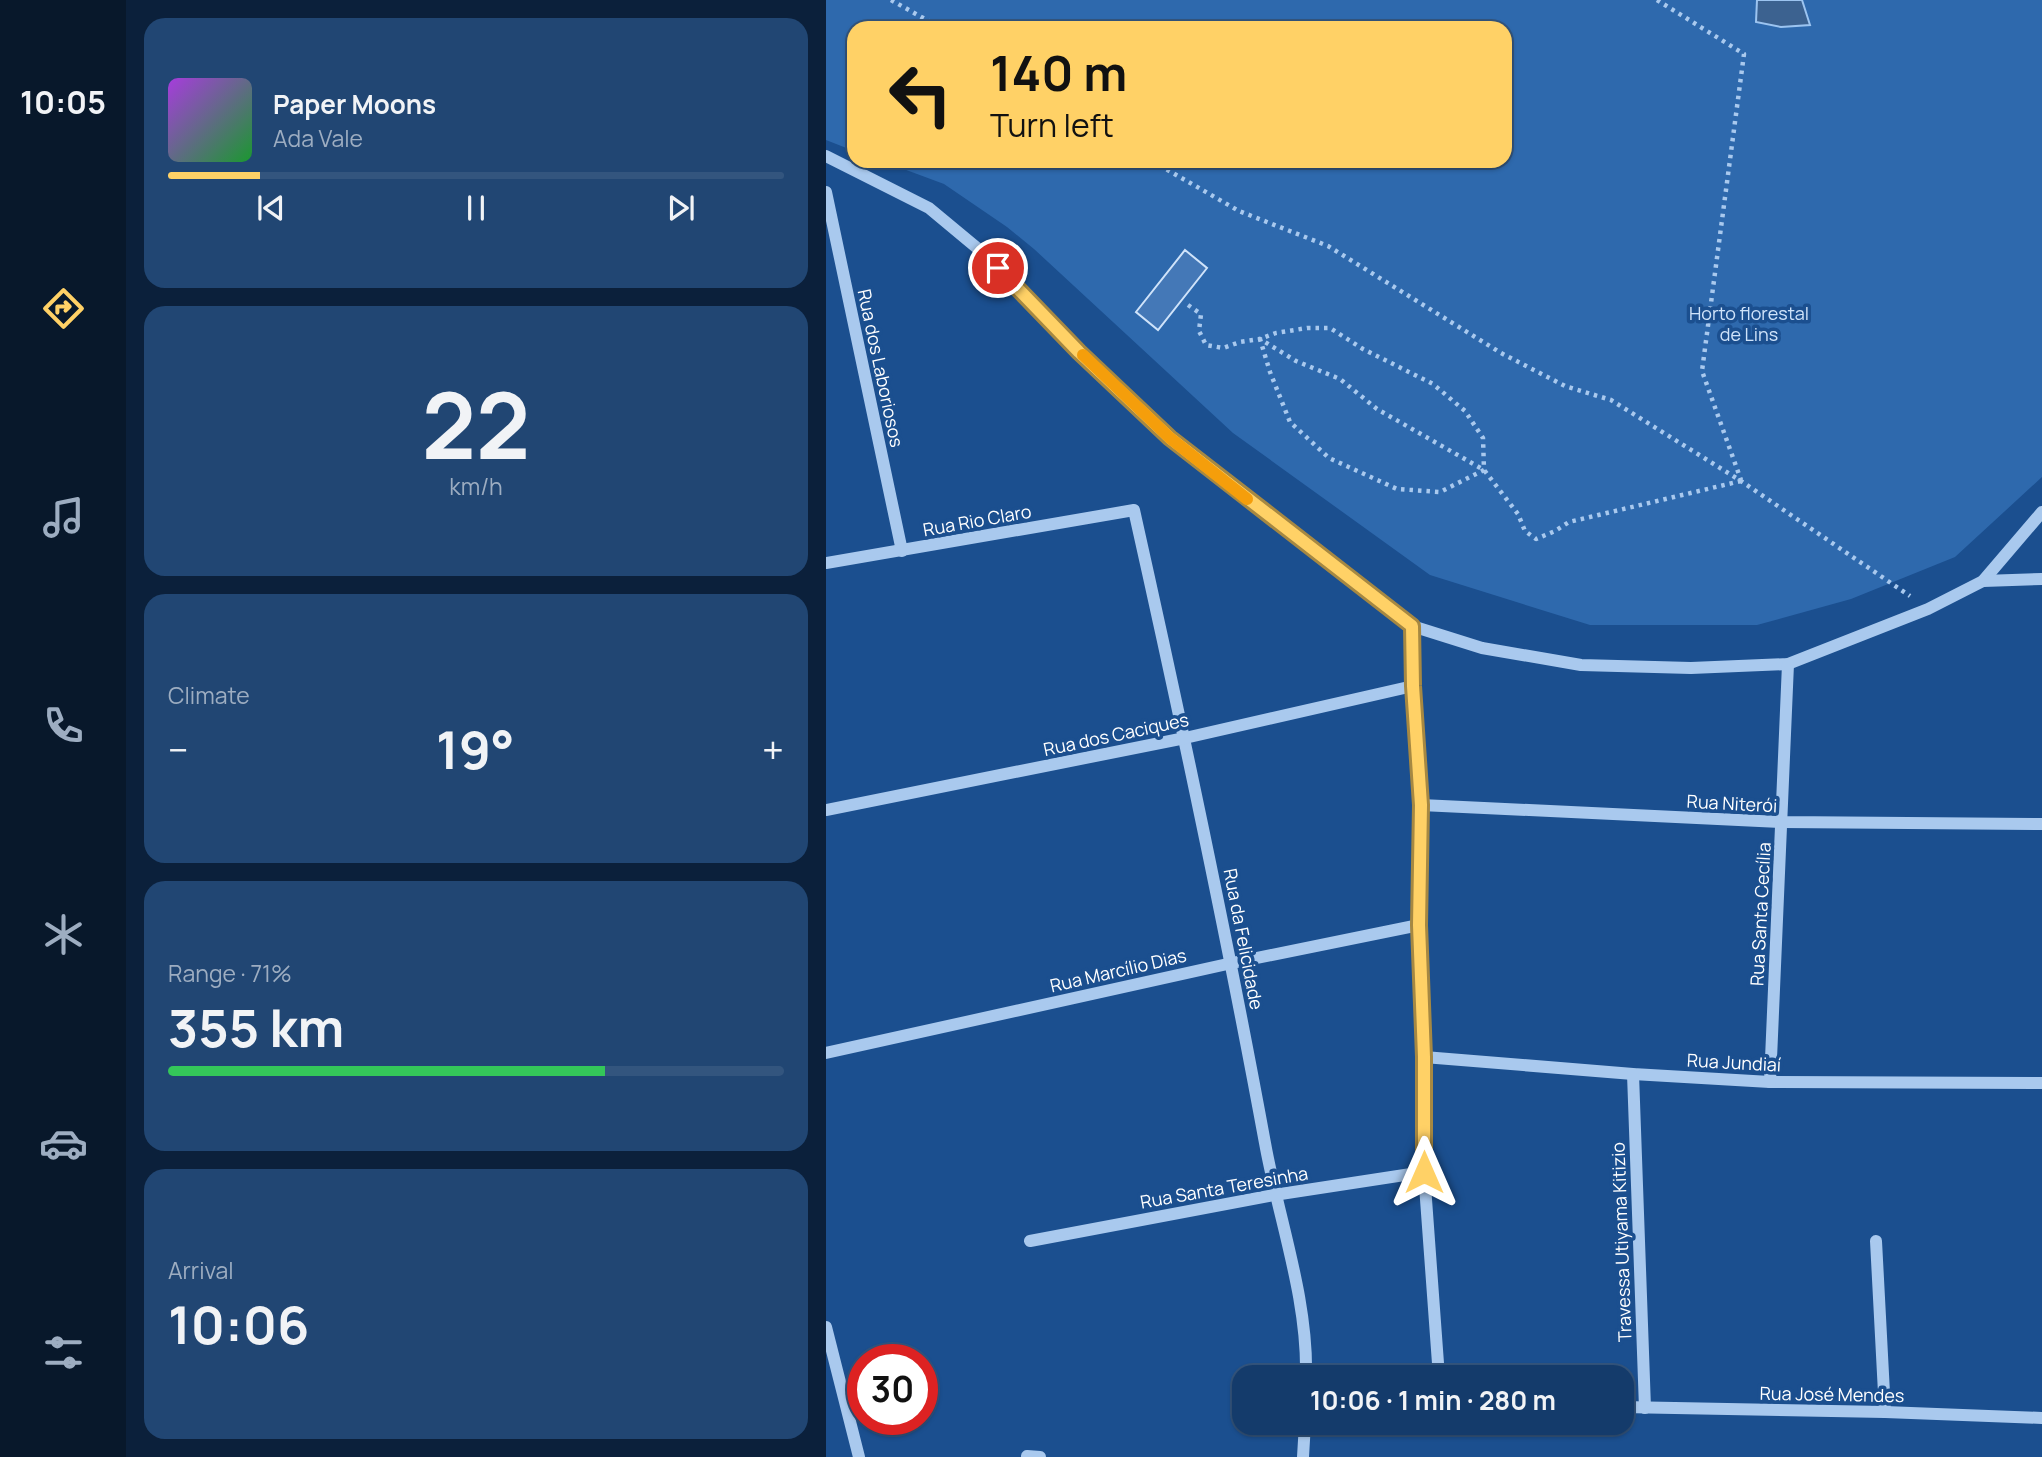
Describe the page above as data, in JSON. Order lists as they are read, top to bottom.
{
  "streets": {
    "street": [
      "Rua dos Laboriosos",
      "Rua Rio Claro",
      "Rua dos Caciques",
      "Rua Niterói",
      "Rua Santa Cecília",
      "Rua da Felicidade",
      "Rua Marcílio Dias",
      "Rua Jundiaí",
      "Rua Santa Teresinha",
      "Travessa Utiyama Kitizio",
      "Rua José Mendes"
    ]
  },
  "crossings": [
    ["Rua dos Laboriosos", "Rua Rio Claro"],
    ["Rua Rio Claro", "Rua da Felicidade"],
    ["Rua dos Caciques", "Rua da Felicidade"],
    ["Rua Niterói", "Rua Santa Cecília"],
    ["Rua Santa Cecília", "Rua Jundiaí"],
    ["Rua da Felicidade", "Rua Marcílio Dias"],
    ["Rua da Felicidade", "Rua Santa Teresinha"],
    ["Rua Jundiaí", "Travessa Utiyama Kitizio"],
    ["Travessa Utiyama Kitizio", "Rua José Mendes"]
  ],
  "parks": ["Horto florestal de Lins"],
  "page": {
    "tabs": "10:05",
    "turn": ["140 m", "Turn left"],
    "song": ["Paper Moons", "Ada Vale"],
    "tile": [
      ["22", "km/h"],
      "Climate",
      ["Range · 71%", "355 km"],
      ["Arrival", "10:06"]
    ],
    "heat": ["−", "19°", "+"],
    "limit": "30",
    "trip": "10:06 · 1 min · 280 m"
  }
}
